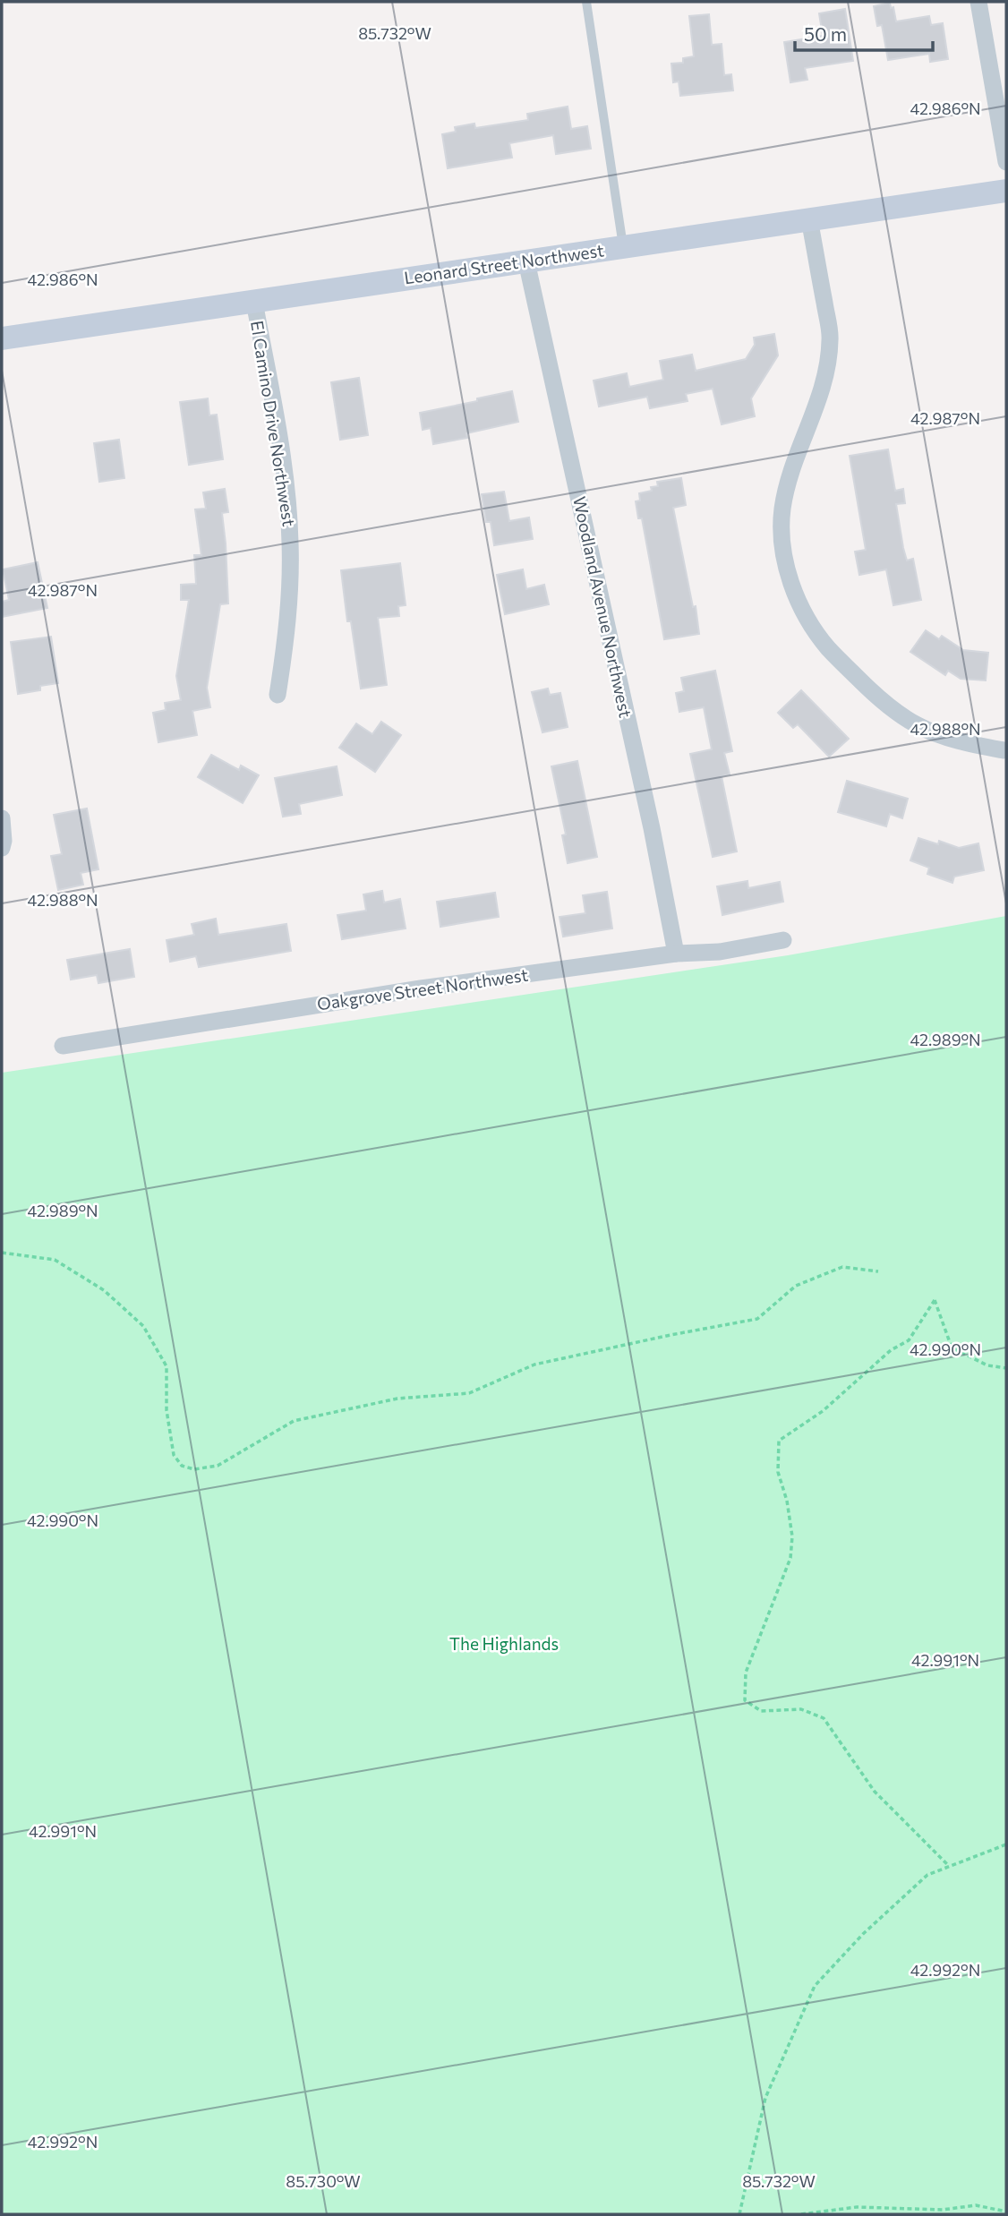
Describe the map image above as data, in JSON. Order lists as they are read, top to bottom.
{
  "streets": {
    "main road": ["Leonard Street Northwest"],
    "street": ["El Camino Drive Northwest", "Woodland Avenue Northwest", "Oakgrove Street Northwest"]
  },
  "crossings": [
    ["Leonard Street Northwest", "El Camino Drive Northwest"],
    ["Leonard Street Northwest", "Woodland Avenue Northwest"],
    ["Woodland Avenue Northwest", "Oakgrove Street Northwest"]
  ],
  "parks": ["The Highlands"],
  "scale_bar": "50 m",
  "coordinates": [
    "85.732°W",
    "42.986°N",
    "42.987°N",
    "42.988°N",
    "42.989°N",
    "42.990°N",
    "42.991°N",
    "42.992°N",
    "85.730°W"
  ]
}
